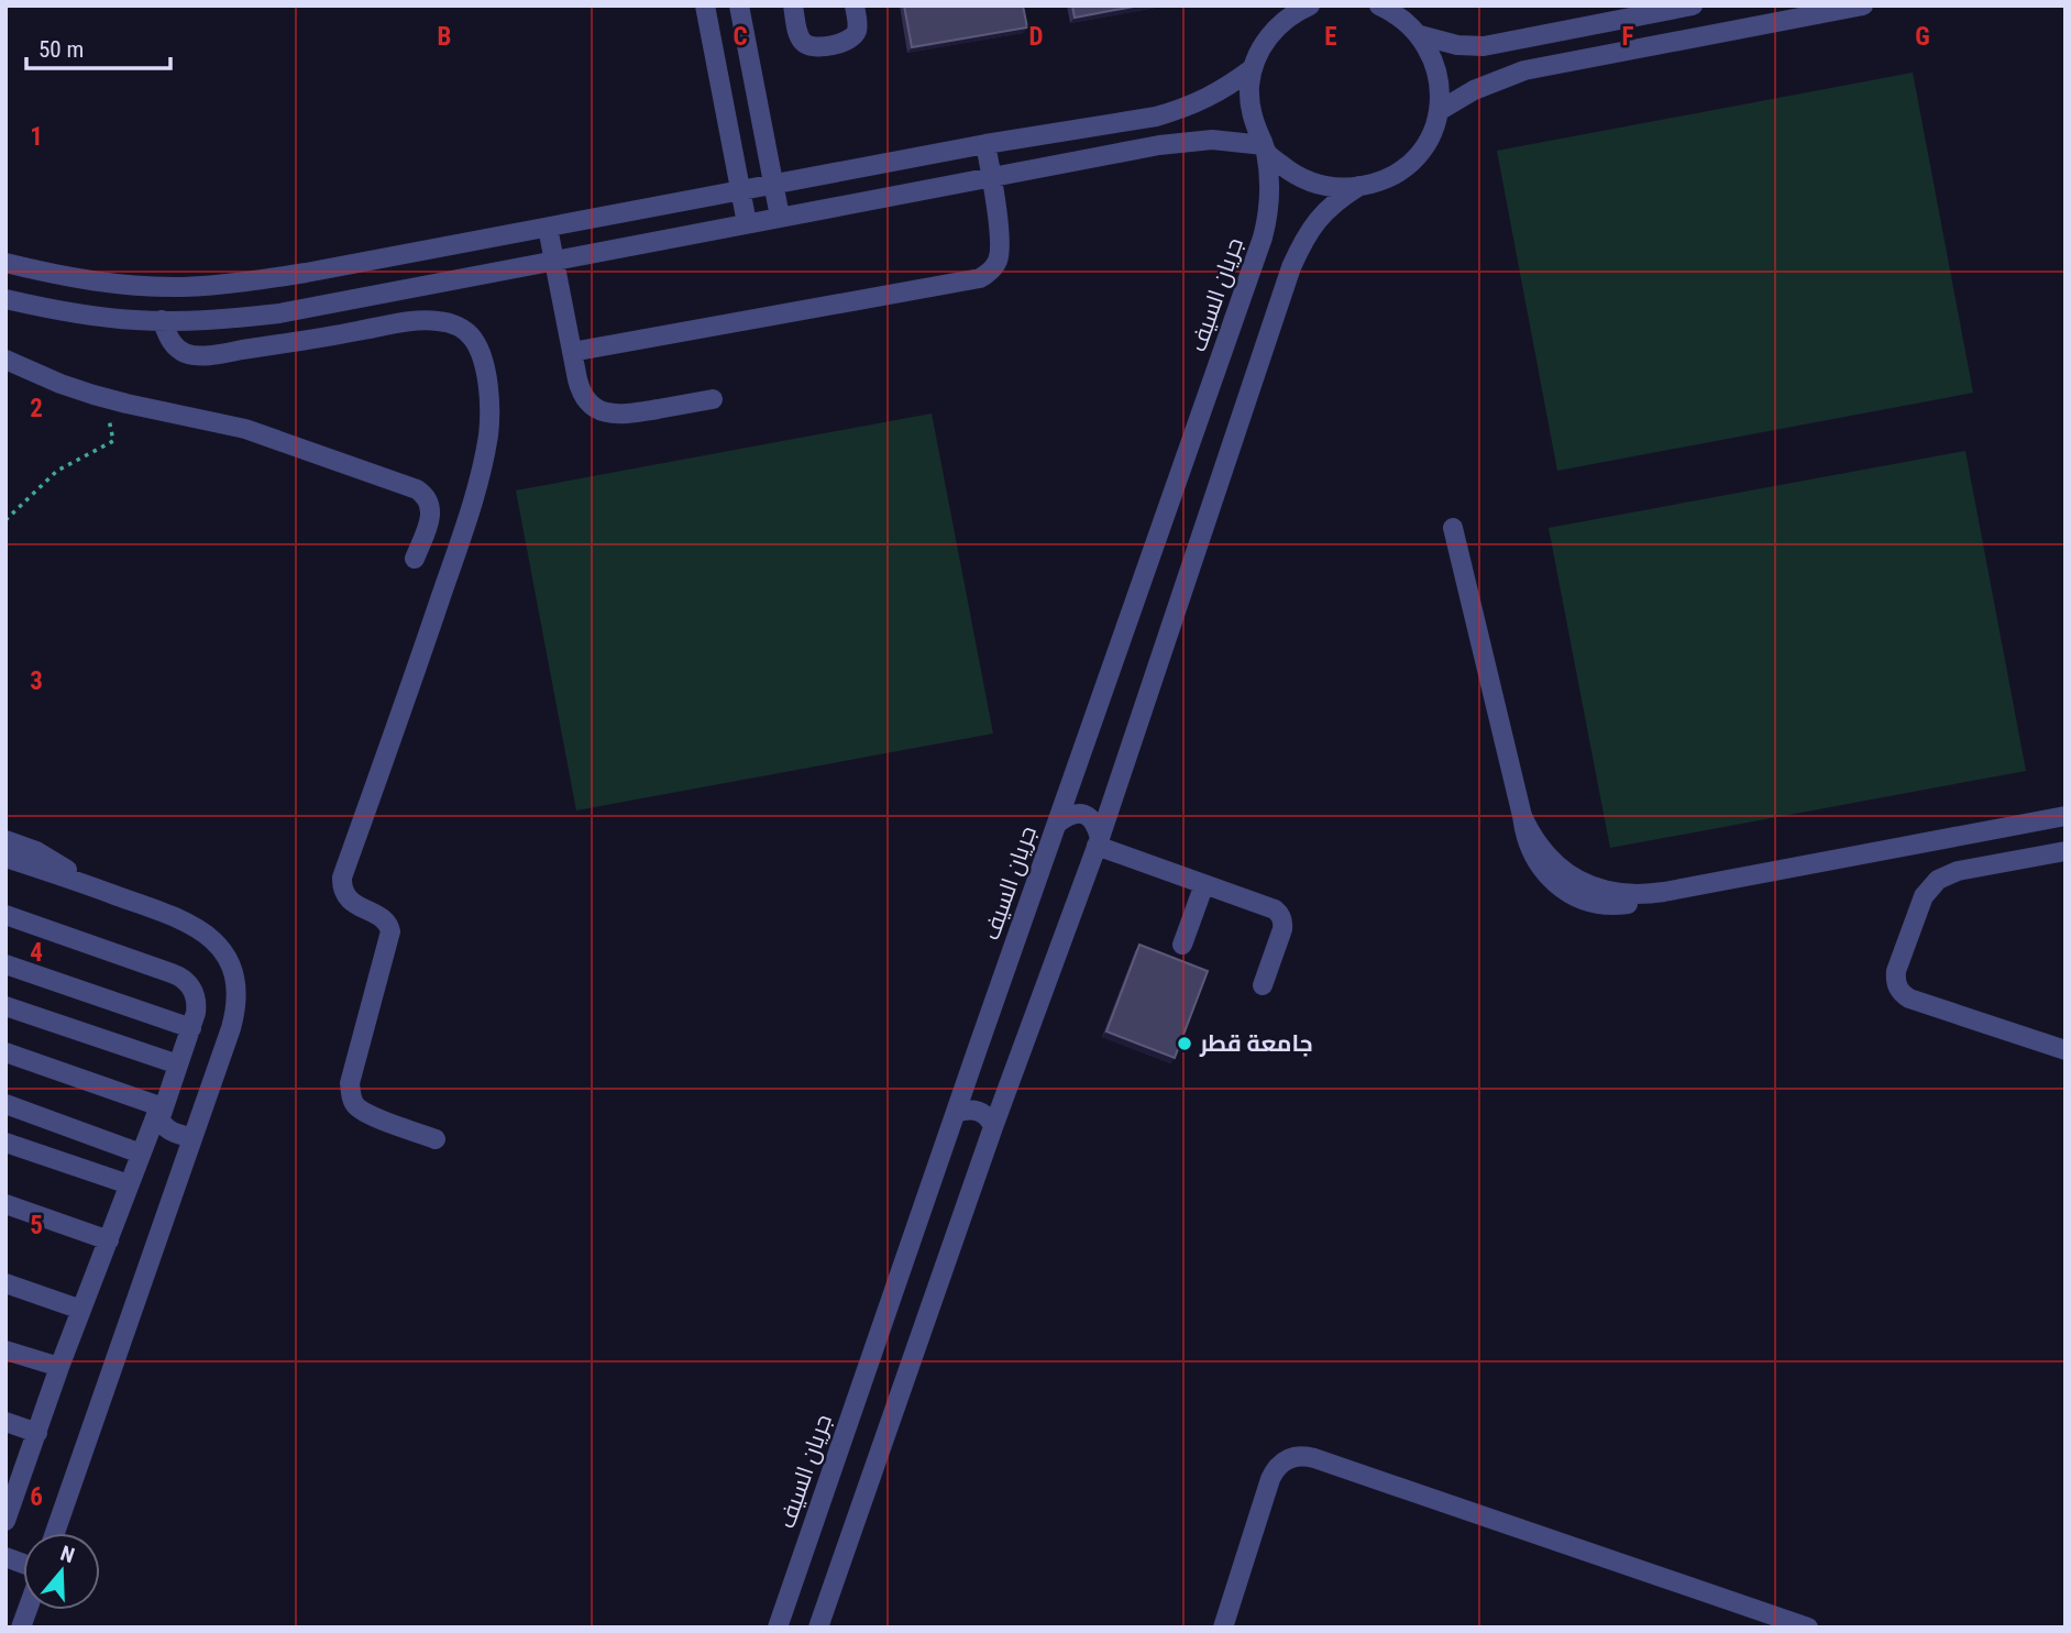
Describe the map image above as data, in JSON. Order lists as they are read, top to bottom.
{
  "streets": {
    "street": ["جريان السيف"]
  },
  "places": ["جامعة قطر"],
  "scale_bar": "50 m",
  "north": "top",
  "grid": {
    "columns": [
      "B",
      "C",
      "D",
      "E",
      "F",
      "G"
    ],
    "rows": [
      "1",
      "2",
      "3",
      "4",
      "5",
      "6"
    ]
  }
}
